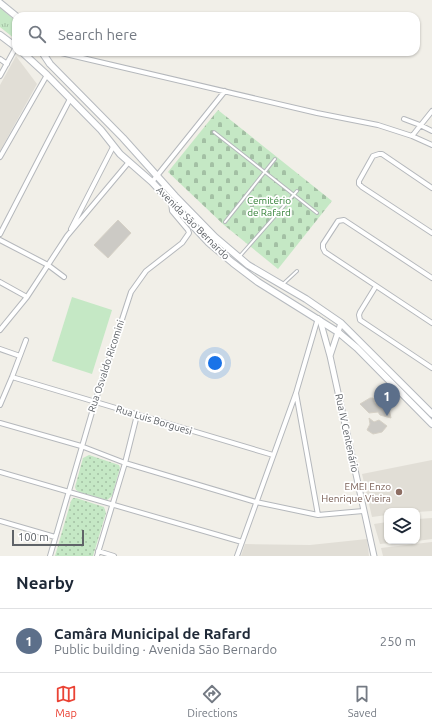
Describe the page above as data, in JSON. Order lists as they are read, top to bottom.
{
  "streets": {
    "main road": ["Avenida São Bernardo"],
    "street": ["Rua Osvaldo Ricomini", "Rua Luis Borguesi", "Rua IV Centenário"]
  },
  "crossings": [
    ["Avenida São Bernardo", "Rua Osvaldo Ricomini"],
    ["Avenida São Bernardo", "Rua IV Centenário"],
    ["Rua Osvaldo Ricomini", "Rua Luis Borguesi"]
  ],
  "parks": ["Cemitério de Rafard"],
  "places": ["EMEI Enzo Henrique Vieira"],
  "scale_bar": "100 m",
  "page": {
    "search": "Search here",
    "pins": "1",
    "scale": "100 m",
    "heading": "Nearby",
    "list": [
      {
        "mark": "1",
        "name": "Camâra Municipal de Rafard",
        "note": "Public building · Avenida São Bernardo",
        "value": "250 m"
      }
    ],
    "nav": ["Map", "Directions", "Saved"]
  }
}
